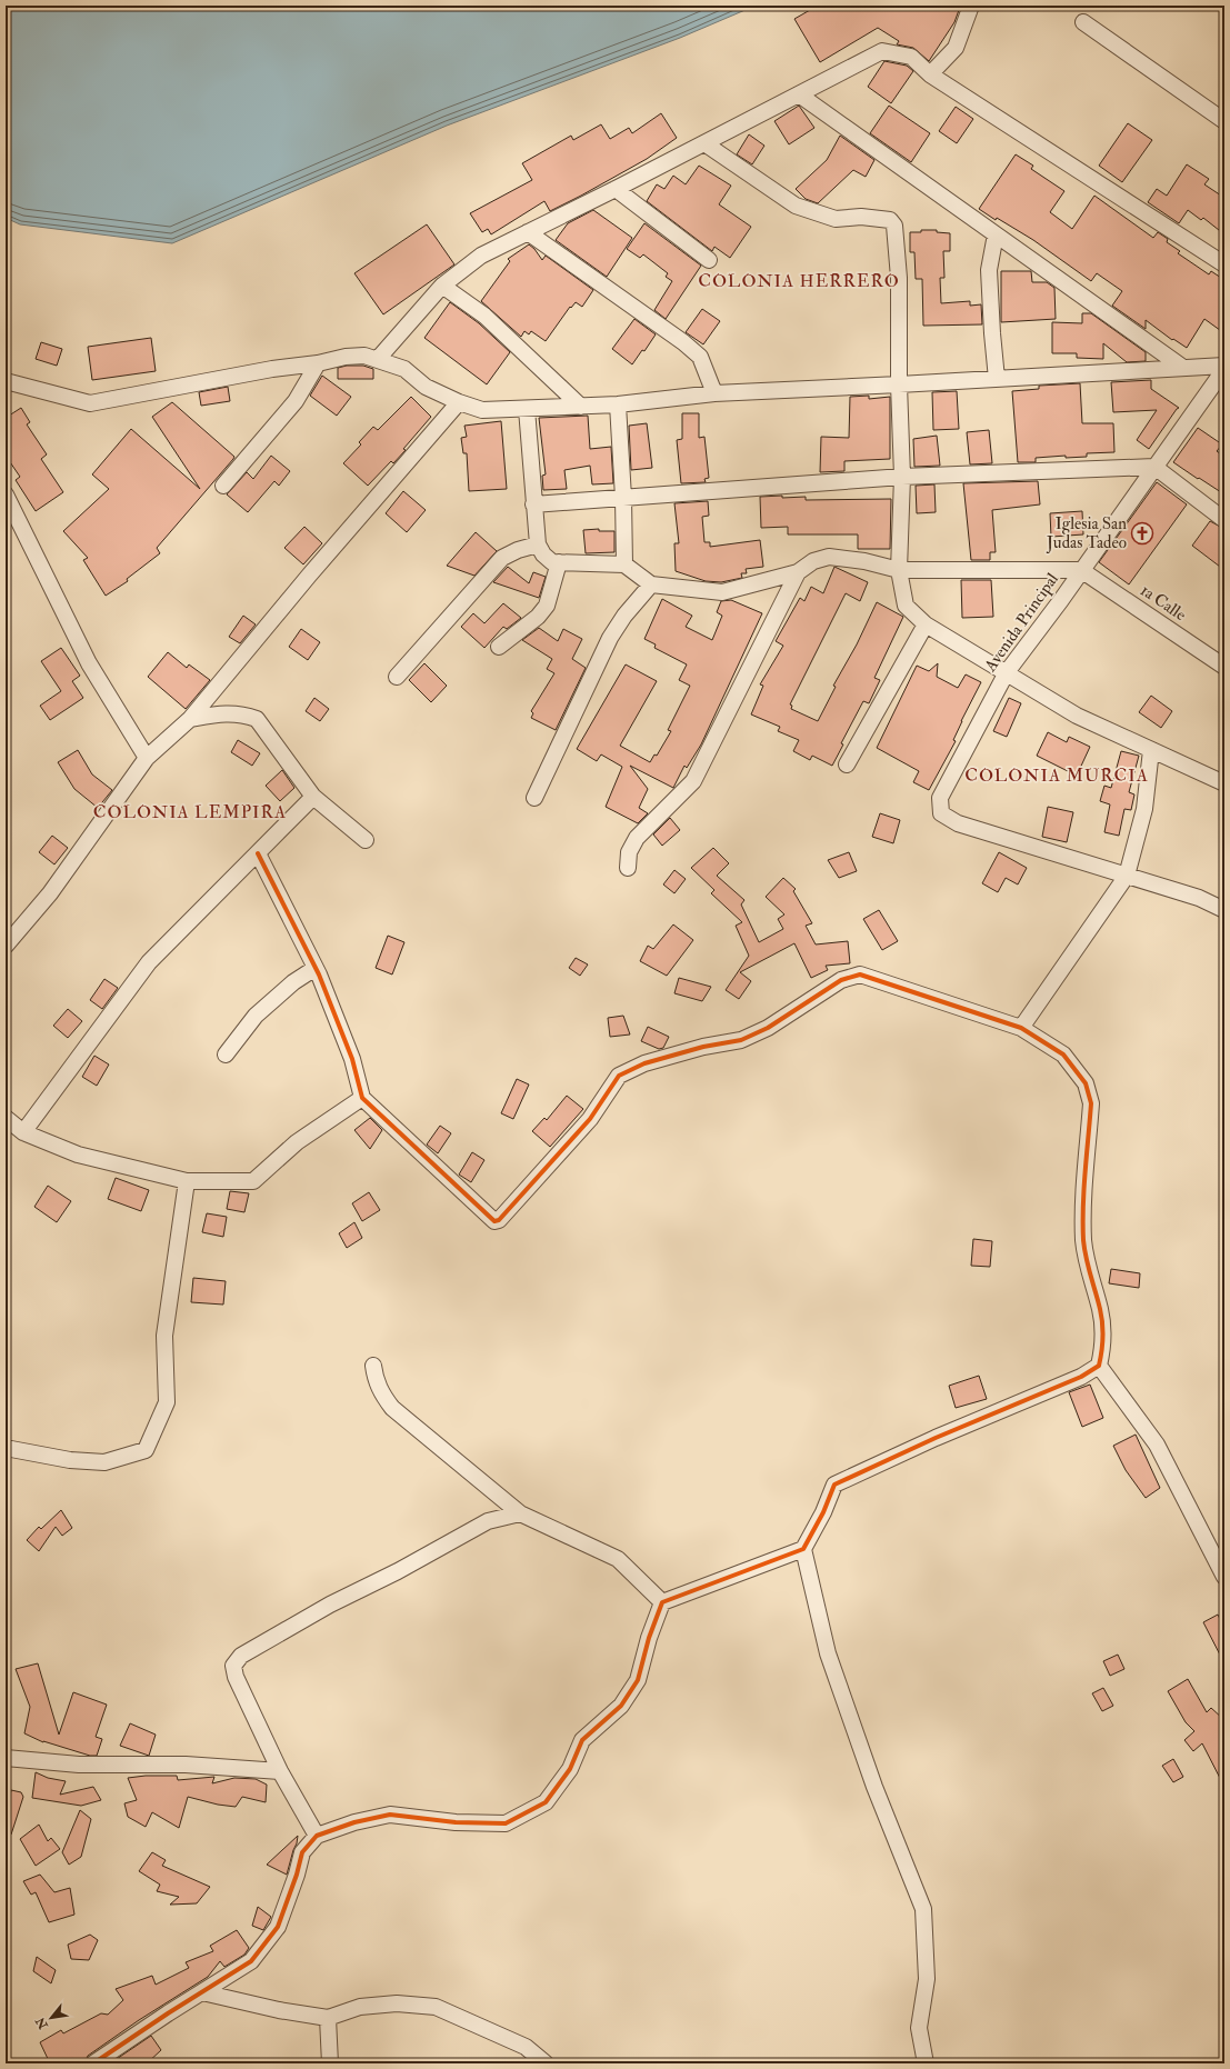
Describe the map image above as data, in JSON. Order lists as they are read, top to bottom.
{
  "streets": {
    "street": ["1a Calle", "Avenida Principal"]
  },
  "crossings": [
    ["1a Calle", "Avenida Principal"]
  ],
  "districts": ["COLONIA HERRERO", "COLONIA MURCIA", "COLONIA LEMPIRA"],
  "places": {
    "church": ["Iglesia San Judas Tadeo"]
  },
  "north": "bottom left"
}
